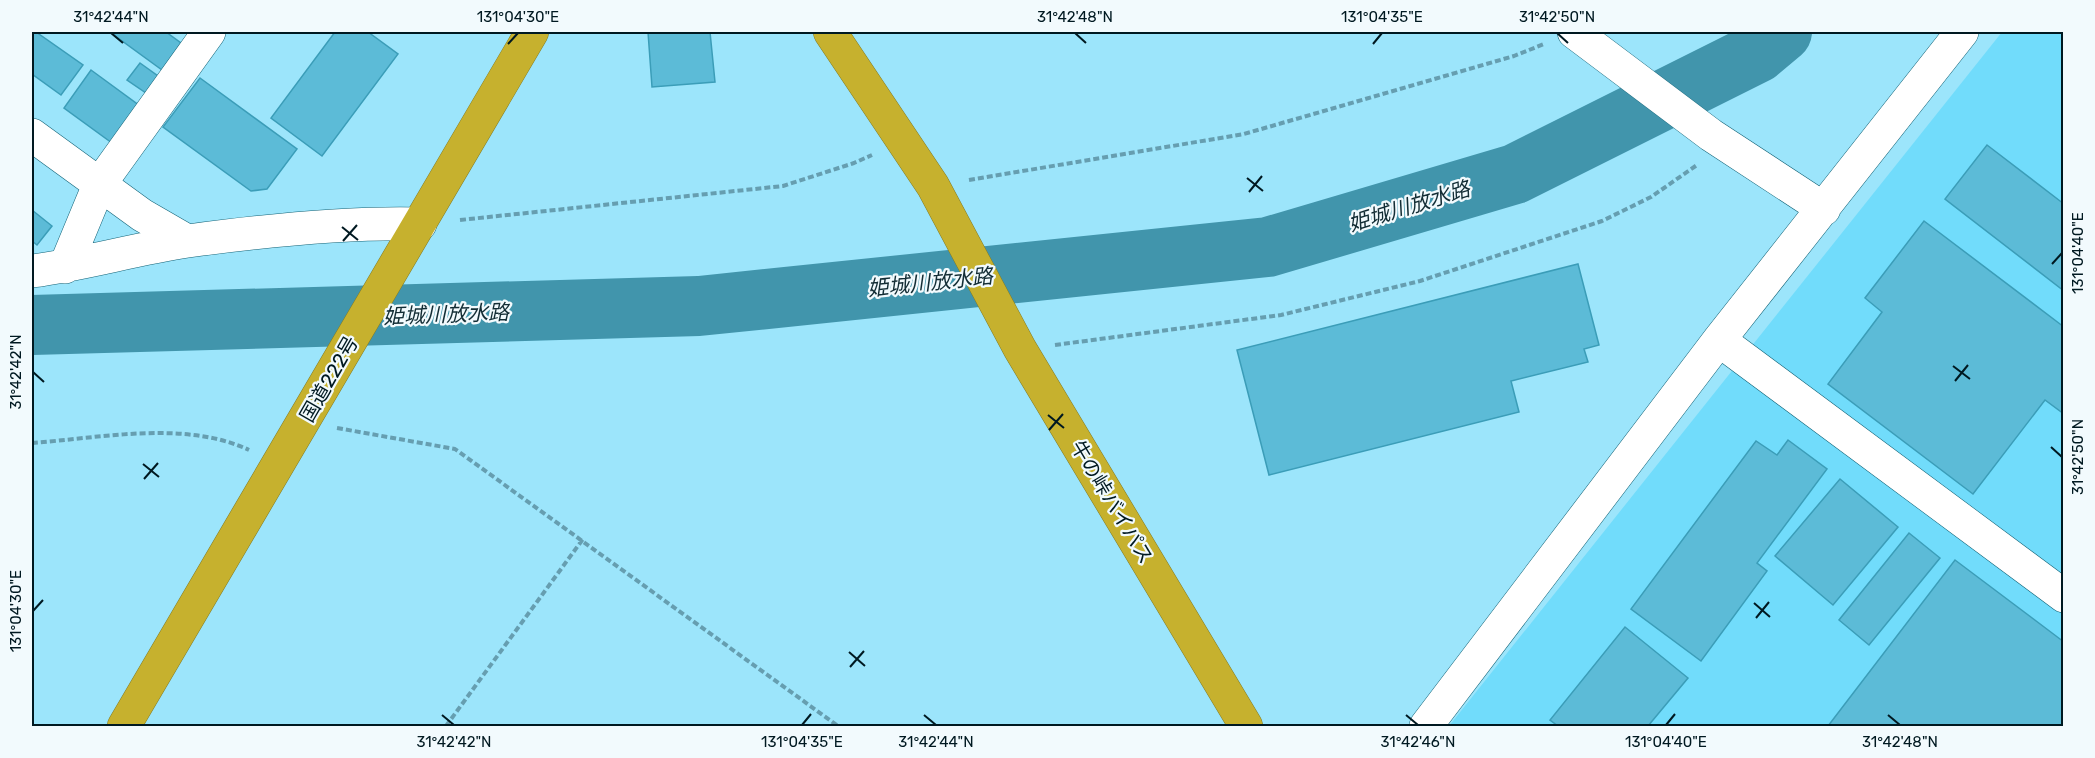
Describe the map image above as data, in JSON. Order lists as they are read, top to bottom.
{
  "streets": {
    "highway": ["国道222号", "牛の峠バイパス"]
  },
  "water": ["姫城川放水路"],
  "coordinates": [
    "31°42'44\"N",
    "131°04'30\"E",
    "31°42'48\"N",
    "131°04'35\"E",
    "31°42'50\"N",
    "131°04'40\"E",
    "31°42'42\"N",
    "31°42'46\"N"
  ]
}
